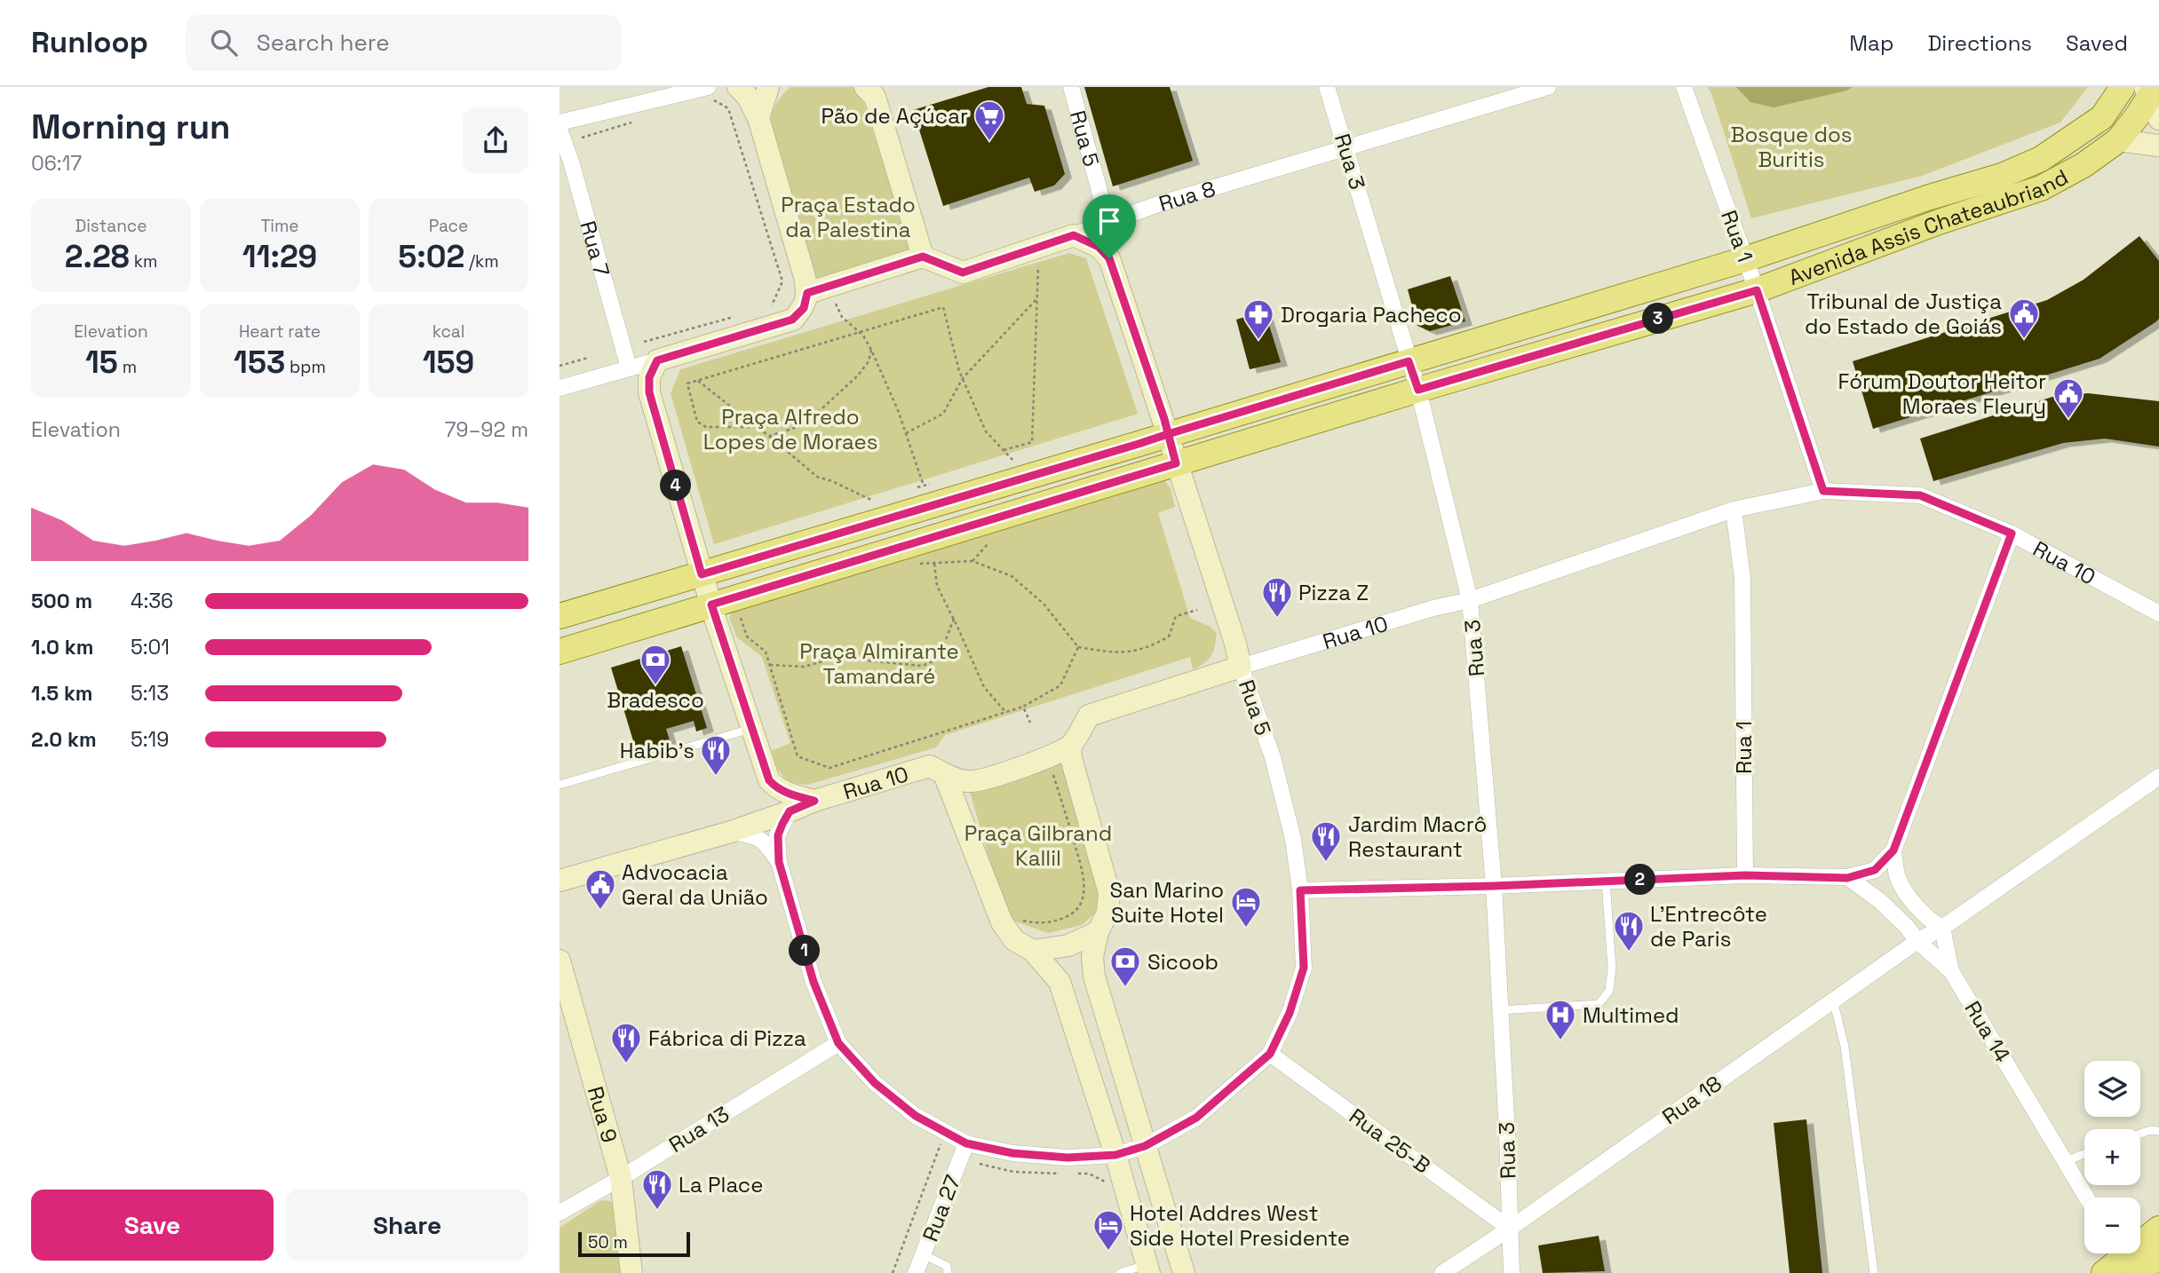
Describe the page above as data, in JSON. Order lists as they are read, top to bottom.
{
  "streets": {
    "main road": [
      "Rua 5",
      "Rua 8",
      "Avenida Assis Chateaubriand",
      "Rua 10",
      "Rua 9"
    ],
    "street": [
      "Rua 3",
      "Rua 1",
      "Rua 7",
      "Rua 14",
      "Rua 18",
      "Rua 13",
      "Rua 25-B",
      "Rua 27"
    ]
  },
  "crossings": [
    ["Rua 5", "Rua 8"],
    ["Rua 5", "Avenida Assis Chateaubriand"],
    ["Rua 5", "Rua 10"],
    ["Rua 5", "Rua 25-B"],
    ["Rua 3", "Rua 8"],
    ["Rua 3", "Avenida Assis Chateaubriand"],
    ["Rua 3", "Rua 10"],
    ["Rua 3", "Rua 18"],
    ["Rua 3", "Rua 25-B"],
    ["Avenida Assis Chateaubriand", "Rua 1"],
    ["Rua 1", "Rua 10"],
    ["Rua 14", "Rua 18"],
    ["Rua 18", "Rua 25-B"],
    ["Rua 9", "Rua 13"]
  ],
  "parks": [
    "Bosque dos Buritis",
    "Praça Estado da Palestina",
    "Praça Alfredo Lopes de Moraes",
    "Praça Almirante Tamandaré",
    "Praça Gilbrand Kallil"
  ],
  "places": {
    "supermarket": ["Pão de Açúcar"],
    "public building": ["Tribunal de Justiça do Estado de Goiás", "Fórum Doutor Heitor Moraes Fleury", "Advocacia Geral da União"],
    "pharmacy": ["Drogaria Pacheco"],
    "restaurant": [
      "Pizza Z",
      "Habib's",
      "Jardim Macrô Restaurant",
      "L’Entrecôte de Paris",
      "Fábrica di Pizza",
      "La Place"
    ],
    "bank": ["Bradesco", "Sicoob"],
    "hotel": ["San Marino Suite Hotel", "Hotel Addres West Side Hotel Presidente"],
    "hospital": ["Multimed"]
  },
  "scale_bar": "50 m",
  "page": {
    "header": "Runloop",
    "search": "Search here",
    "nav": ["Map", "Directions", "Saved"],
    "heading": ["Morning run", "06:17"],
    "stats": [
      ["Distance", "2.28 km"],
      ["Time", "11:29"],
      ["Pace", "5:02 /km"],
      ["Elevation", "15 m"],
      ["Heart rate", "153 bpm"],
      ["kcal", "159"]
    ],
    "pins": [
      "3",
      "4",
      "2",
      "1"
    ],
    "chart": ["Elevation", "79–92 m"],
    "list": [
      {
        "name": "500 m",
        "note": "4:36"
      },
      {
        "name": "1.0 km",
        "note": "5:01"
      },
      {
        "name": "1.5 km",
        "note": "5:13"
      },
      {
        "name": "2.0 km",
        "note": "5:19"
      }
    ],
    "map_buttons": ["+", "−"],
    "buttons": ["Save", "Share"],
    "scale": "50 m"
  }
}
